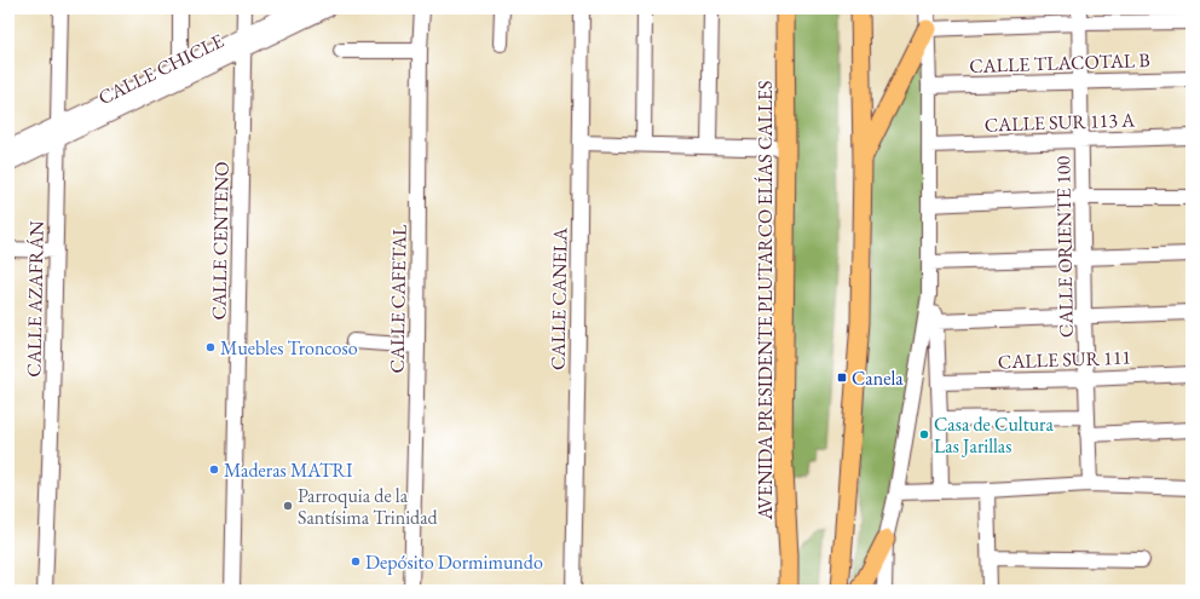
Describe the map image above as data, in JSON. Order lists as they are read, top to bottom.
{
  "streets": {
    "main road": ["AVENIDA PRESIDENTE PLUTARCO ELÍAS CALLES"],
    "street": [
      "CALLE TLACOTAL B",
      "CALLE CHICLE",
      "CALLE SUR 113 A",
      "CALLE CENTENO",
      "CALLE ORIENTE 100",
      "CALLE AZAFRÁN",
      "CALLE CAFETAL",
      "CALLE CANELA",
      "CALLE SUR 111"
    ]
  },
  "crossings": [
    ["CALLE TLACOTAL B", "CALLE ORIENTE 100"],
    ["CALLE CHICLE", "CALLE CENTENO"],
    ["CALLE CHICLE", "CALLE AZAFRÁN"],
    ["CALLE SUR 113 A", "CALLE ORIENTE 100"],
    ["CALLE ORIENTE 100", "CALLE SUR 111"]
  ],
  "places": {
    "other": [
      "Muebles Troncoso",
      "Casa de Cultura Las Jarillas",
      "Maderas MATRI",
      "Parroquia de la Santísima Trinidad",
      "Depósito Dormimundo"
    ],
    "transit": ["Canela"]
  }
}
